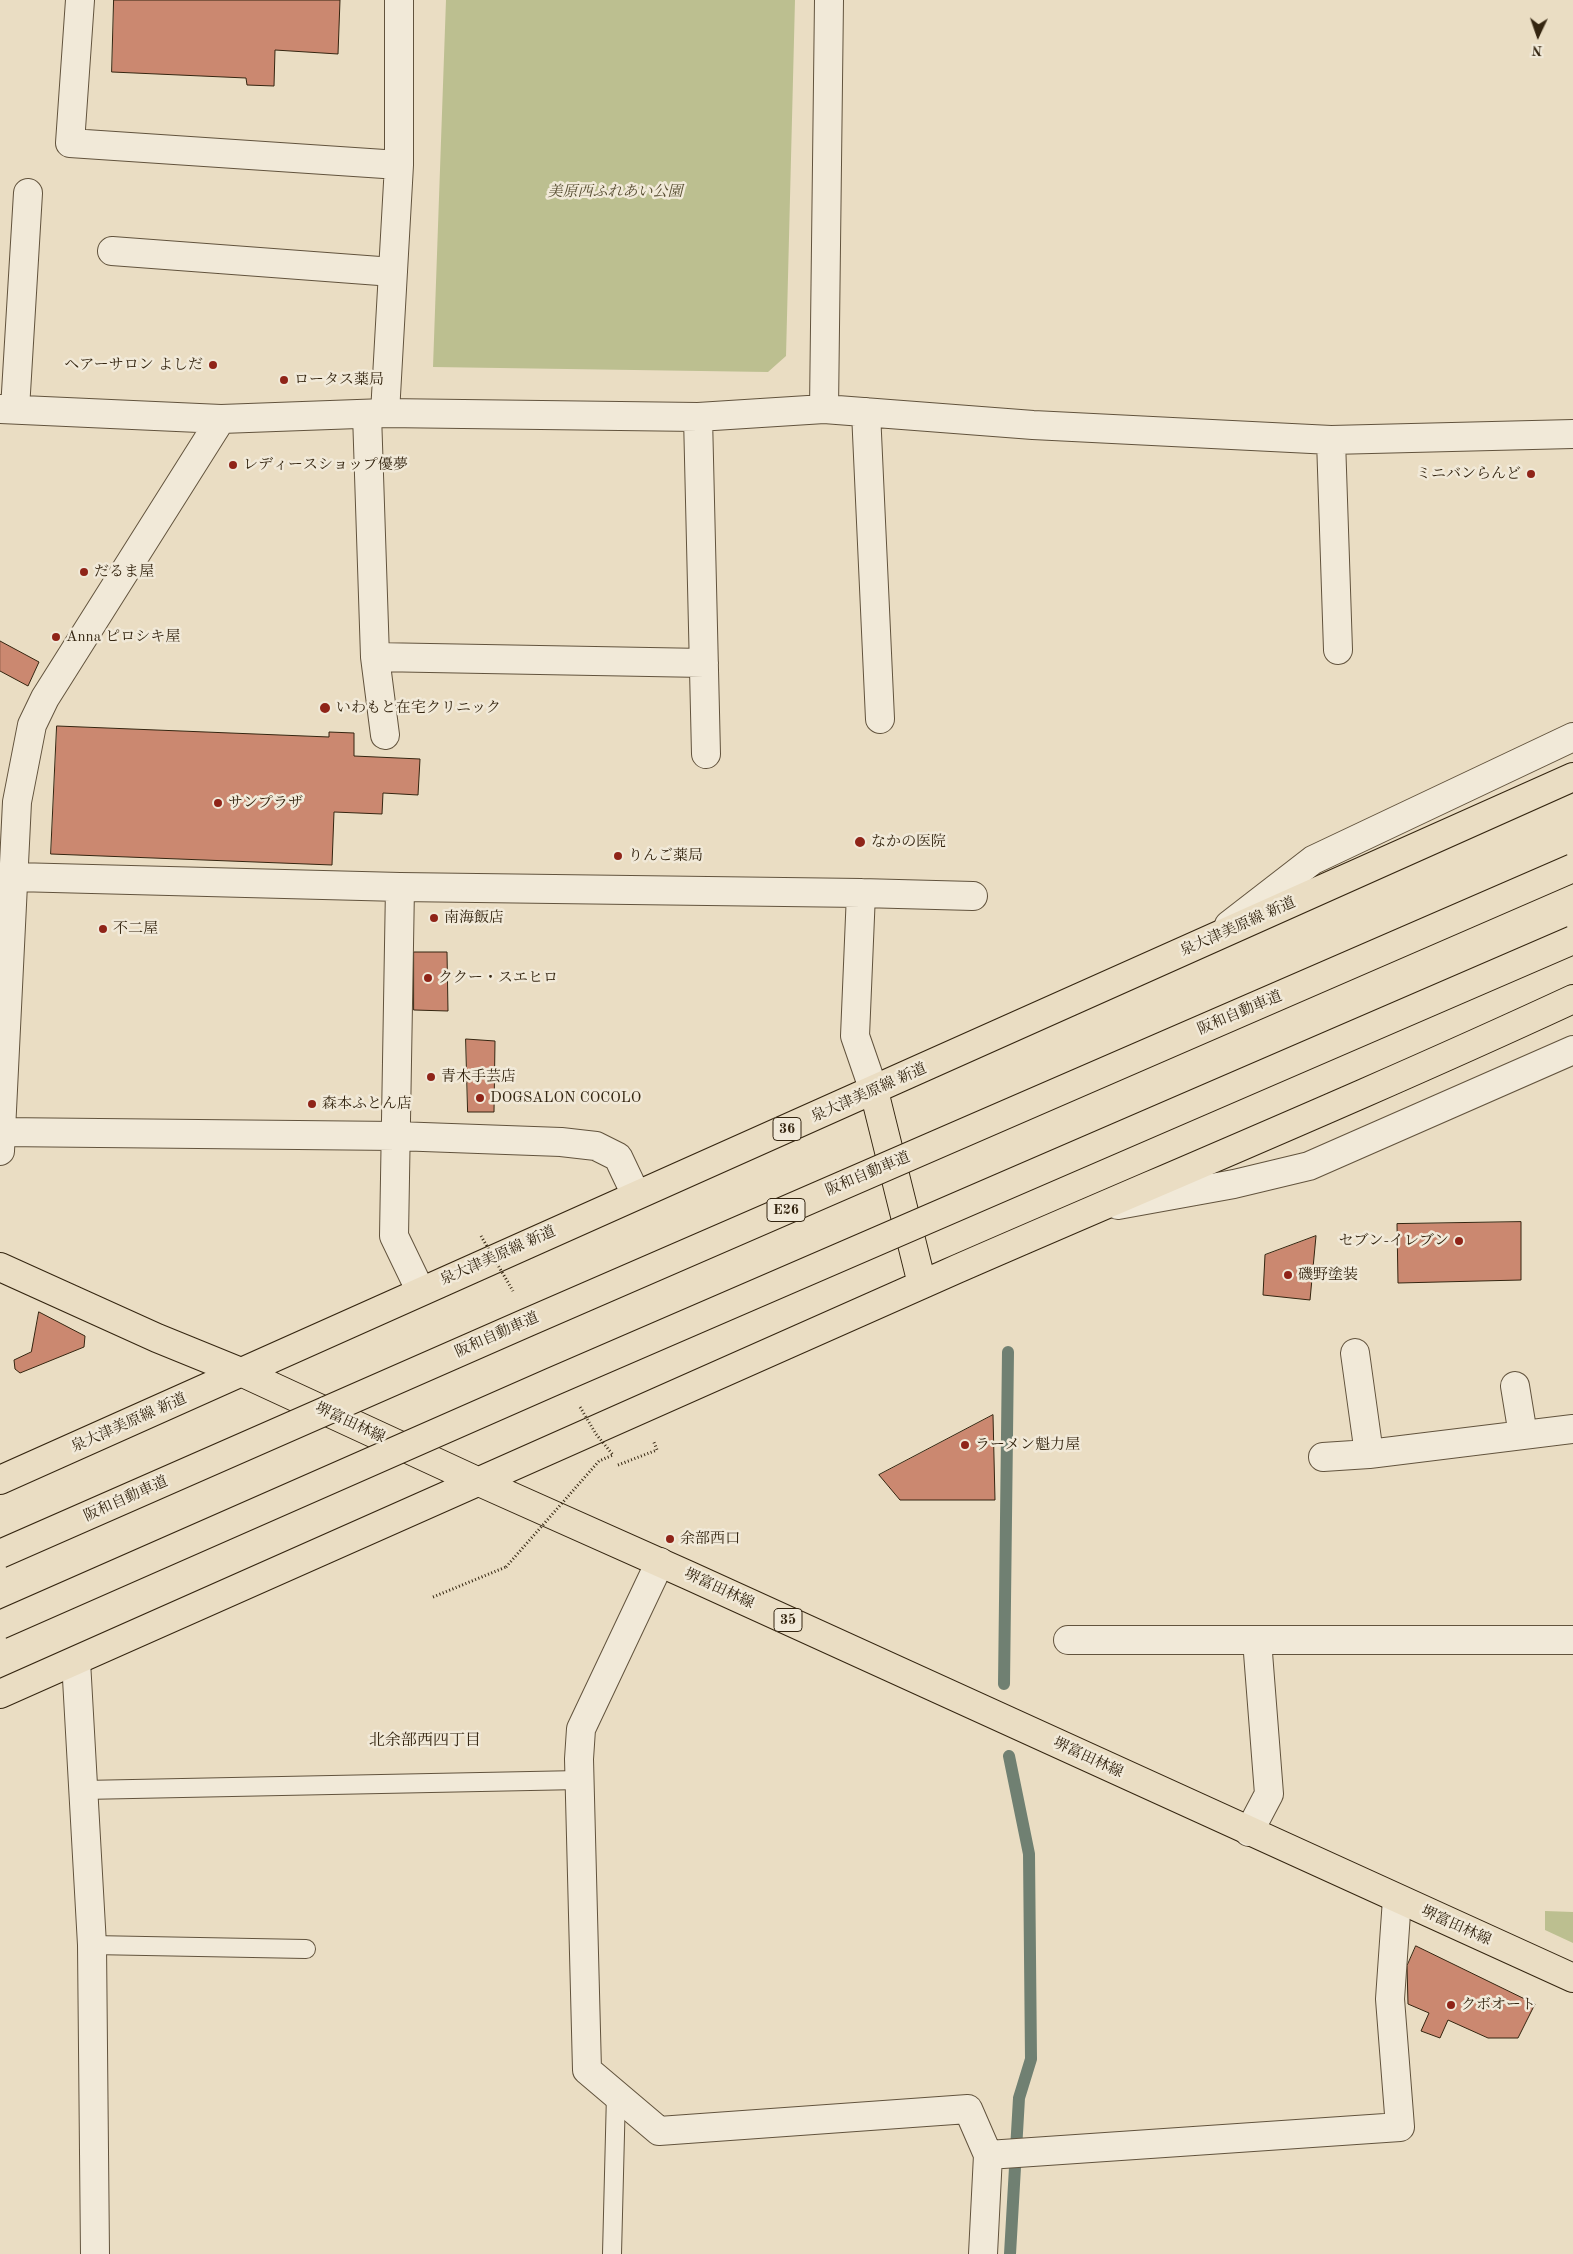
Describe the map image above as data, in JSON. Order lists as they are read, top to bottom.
{
  "streets": {
    "main road": [
      "泉大津美原線 新道",
      "阪和自動車道",
      "36",
      "E26",
      "堺富田林線",
      "35"
    ]
  },
  "crossings": [
    ["泉大津美原線 新道", "堺富田林線"]
  ],
  "districts": ["北余部西四丁目"],
  "parks": ["美原西ふれあい公園"],
  "places": [
    "ヘアーサロン よしだ",
    "ロータス薬局",
    "レディースショップ優夢",
    "ミニバンらんど",
    "だるま屋",
    "Anna ピロシキ屋",
    "いわもと在宅クリニック",
    "サンプラザ",
    "なかの医院",
    "りんご薬局",
    "南海飯店",
    "不二屋",
    "ククー・スエヒロ",
    "青木手芸店",
    "DOGSALON COCOLO",
    "森本ふとん店",
    "セブン-イレブン",
    "磯野塗装",
    "ラーメン魁力屋",
    "余部西口",
    "クボオート"
  ],
  "north": "bottom"
}
